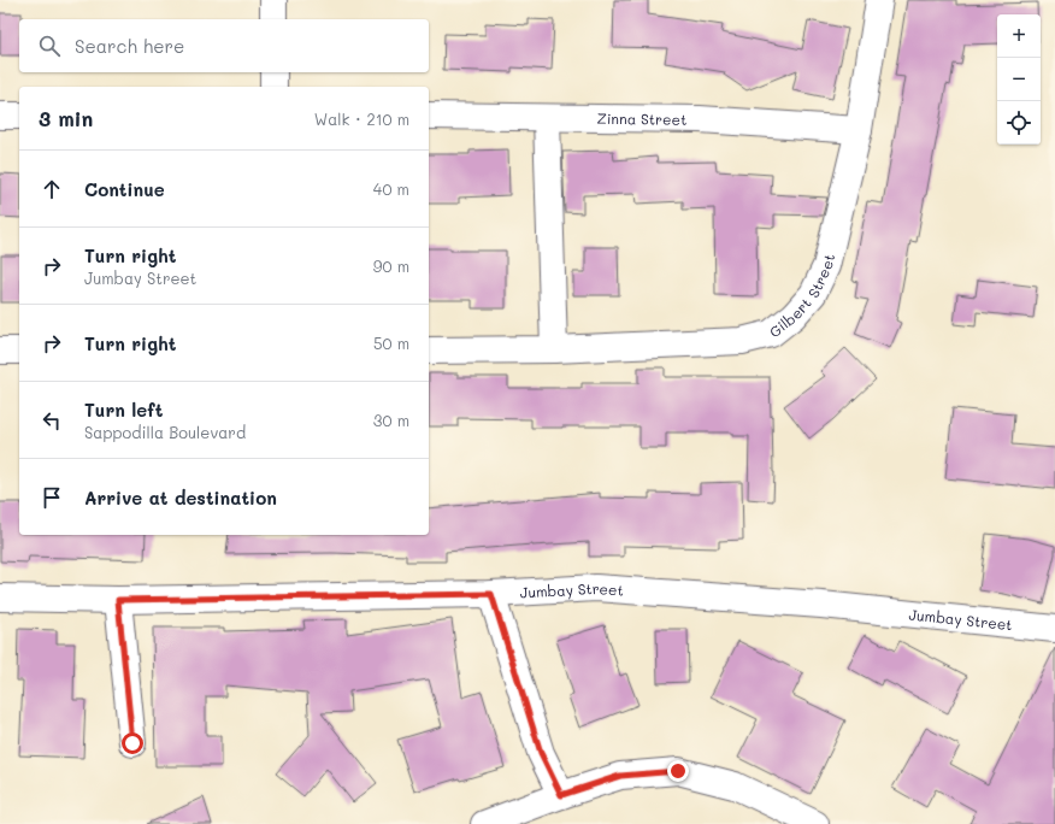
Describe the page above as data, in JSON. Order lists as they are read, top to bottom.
{
  "streets": {
    "street": ["Zinna Street", "Gilbert Street", "Jumbay Street"]
  },
  "crossings": [
    ["Zinna Street", "Gilbert Street"]
  ],
  "page": {
    "map_buttons": ["+", "−"],
    "search": "Search here",
    "heading": ["3 min", "Walk · 210 m"],
    "list": [
      ["Continue", "40 m"],
      ["Turn right", "Jumbay Street", "90 m"],
      ["Turn right", "50 m"],
      ["Turn left", "Sappodilla Boulevard", "30 m"],
      "Arrive at destination"
    ]
  }
}
